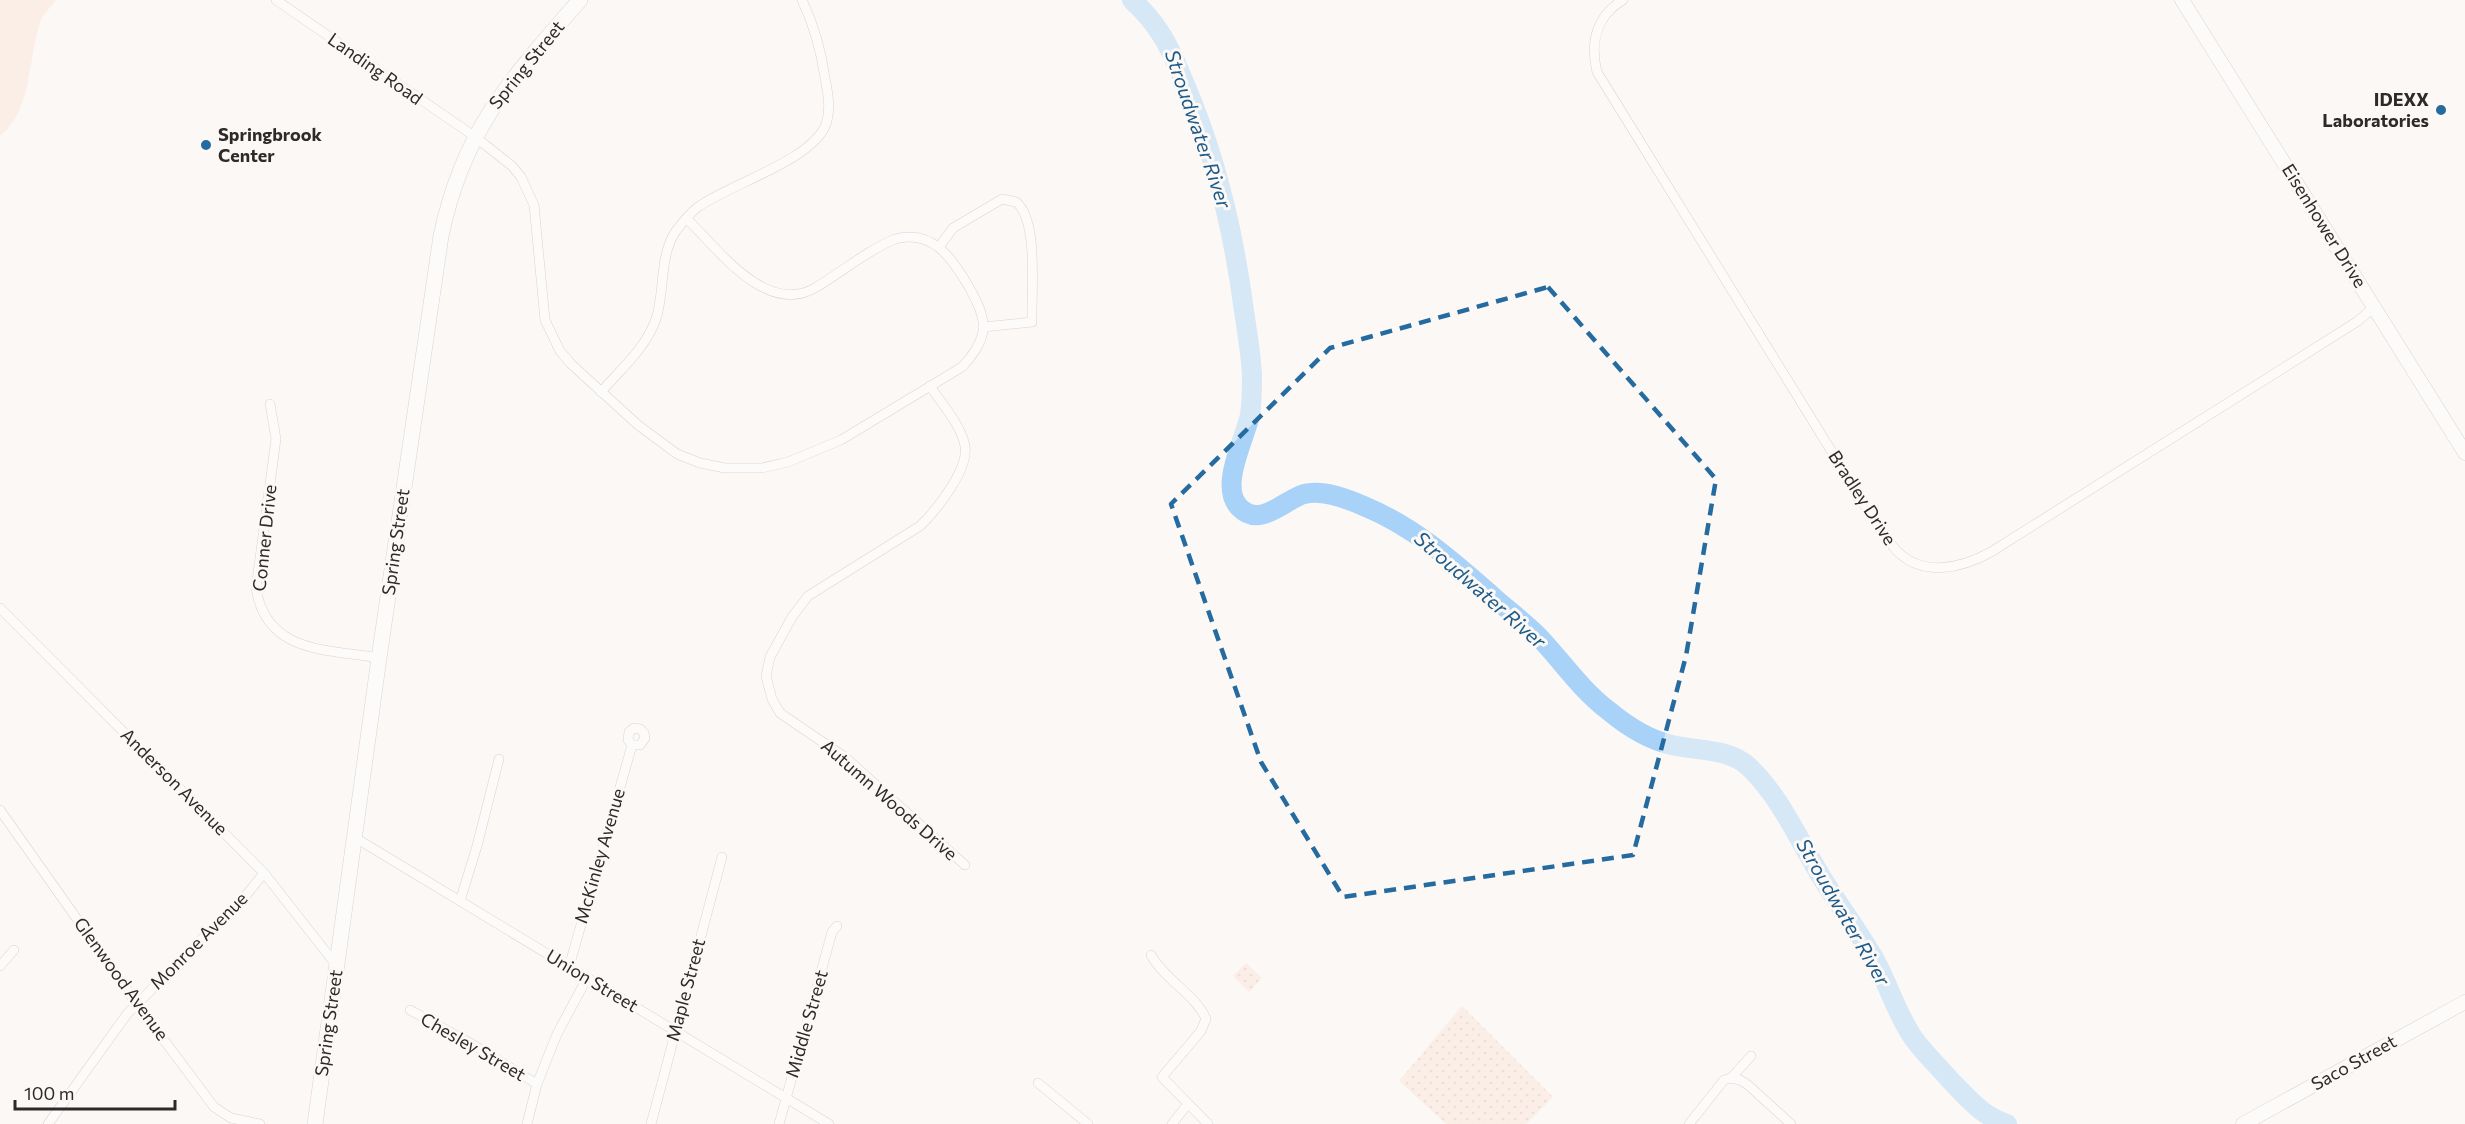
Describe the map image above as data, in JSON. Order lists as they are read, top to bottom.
{
  "streets": {
    "main road": ["Spring Street"],
    "street": [
      "Landing Road",
      "Eisenhower Drive",
      "Bradley Drive",
      "Conner Drive",
      "Anderson Avenue",
      "Autumn Woods Drive",
      "McKinley Avenue",
      "Monroe Avenue",
      "Glenwood Avenue",
      "Union Street",
      "Maple Street",
      "Middle Street",
      "Chesley Street",
      "Saco Street"
    ]
  },
  "crossings": [
    ["Spring Street", "Landing Road"],
    ["Spring Street", "Conner Drive"],
    ["Spring Street", "Anderson Avenue"],
    ["Spring Street", "Union Street"],
    ["Landing Road", "Autumn Woods Drive"],
    ["Eisenhower Drive", "Bradley Drive"],
    ["Anderson Avenue", "Monroe Avenue"],
    ["McKinley Avenue", "Union Street"],
    ["Monroe Avenue", "Glenwood Avenue"],
    ["Union Street", "Maple Street"],
    ["Union Street", "Middle Street"]
  ],
  "water": ["Stroudwater River"],
  "places": ["IDEXX Laboratories", "Springbrook Center"],
  "scale_bar": "100 m"
}
